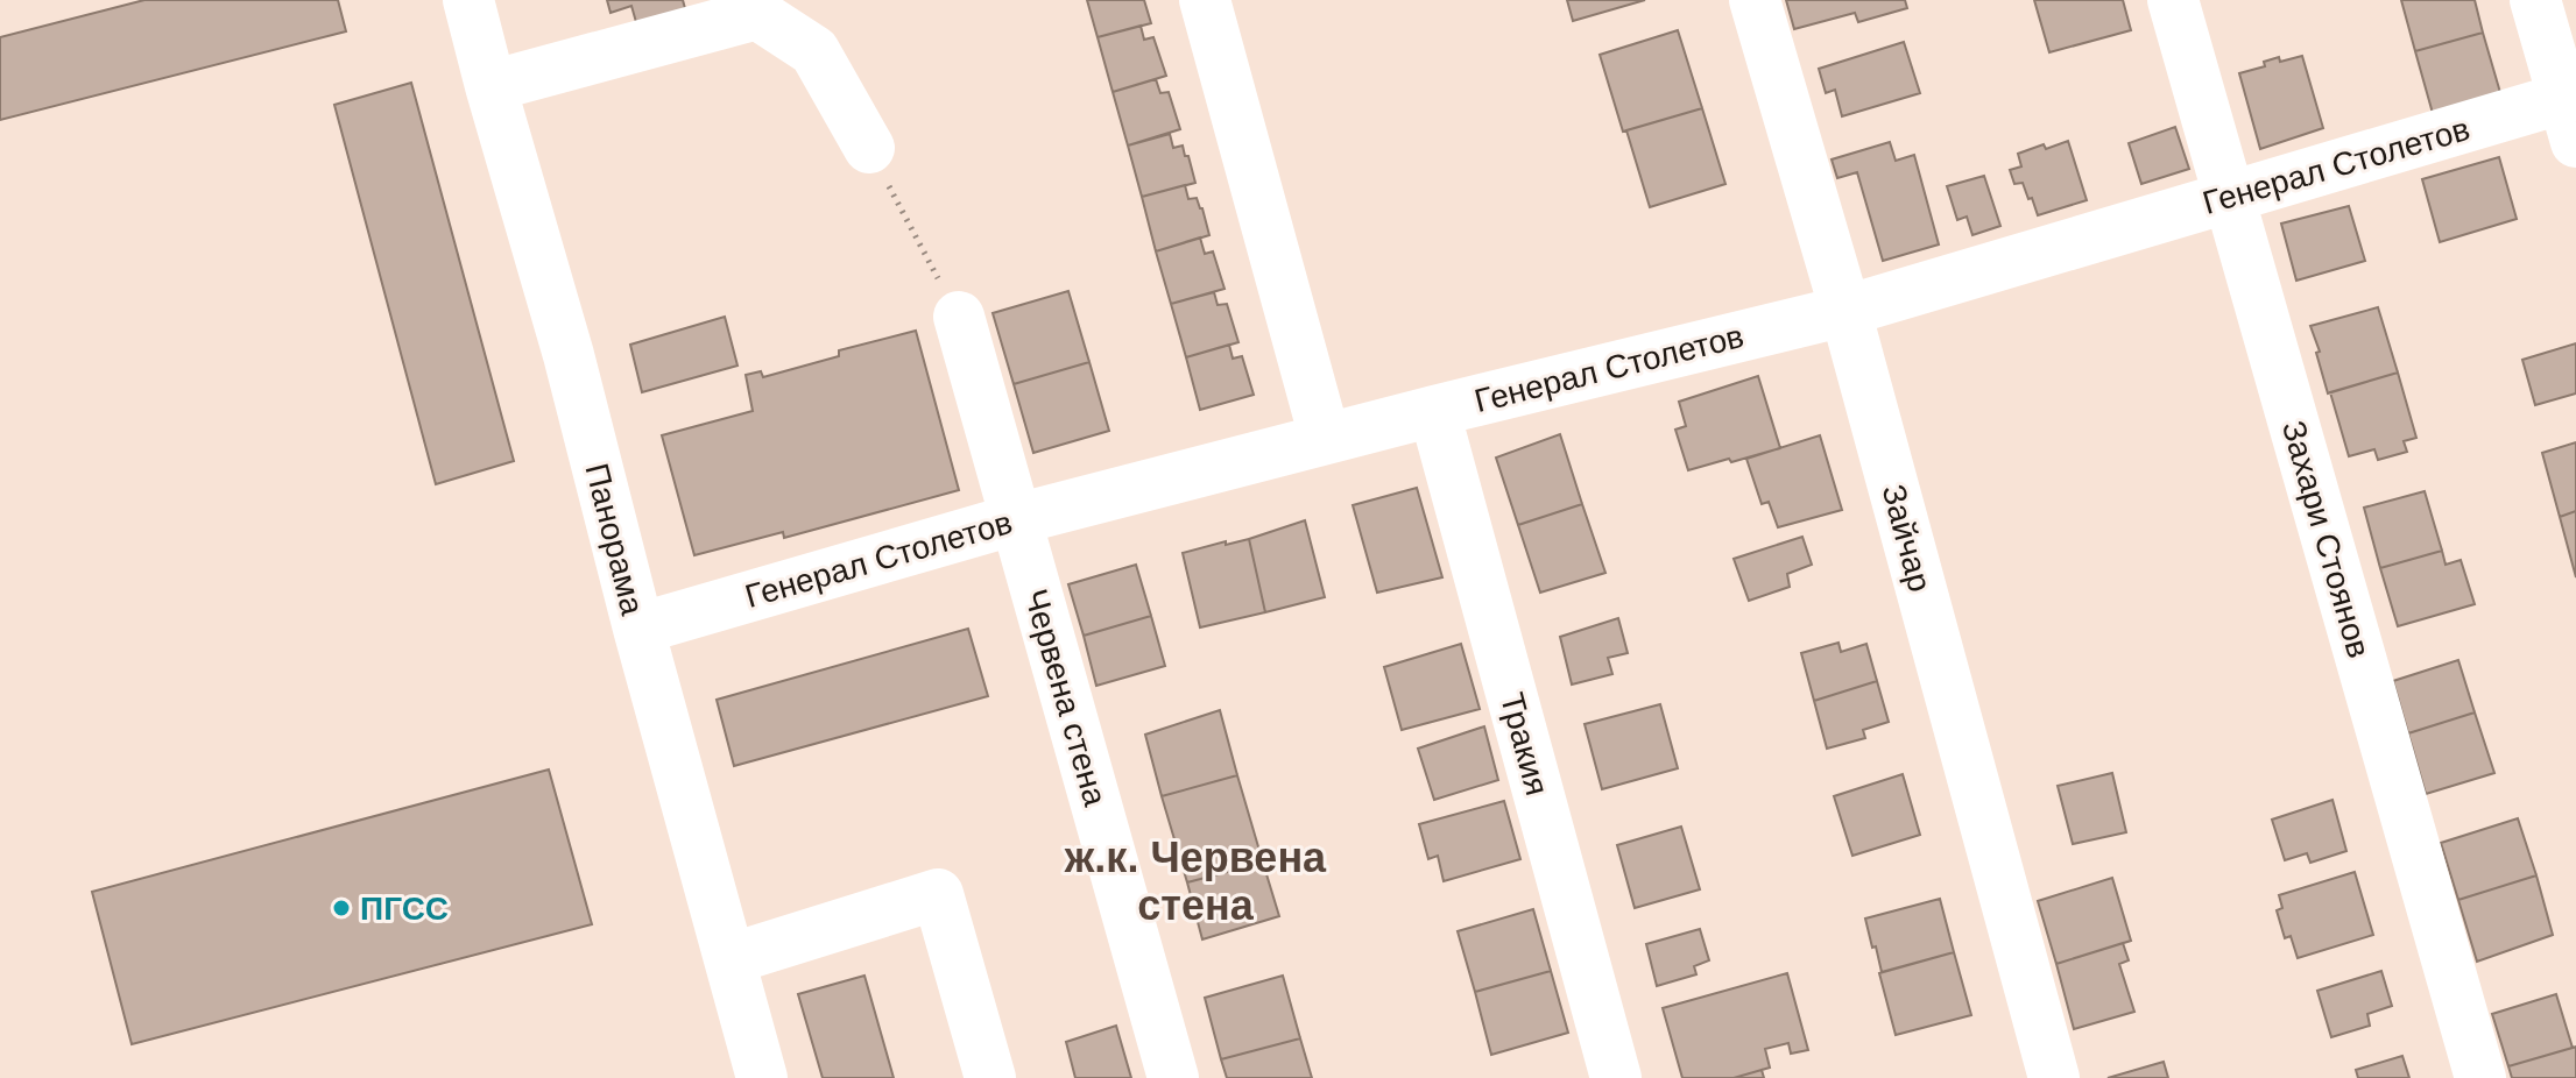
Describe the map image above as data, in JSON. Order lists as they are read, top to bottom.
{
  "streets": {
    "street": [
      "Генерал Столетов",
      "Зайчар",
      "Панорама",
      "Захари Стоянов",
      "Червена стена",
      "Тракия"
    ]
  },
  "crossings": [
    ["Генерал Столетов", "Зайчар"],
    ["Генерал Столетов", "Панорама"],
    ["Генерал Столетов", "Захари Стоянов"],
    ["Генерал Столетов", "Червена стена"],
    ["Генерал Столетов", "Тракия"]
  ],
  "districts": ["ж.к. Червена стена"],
  "places": ["ПГСС"]
}
